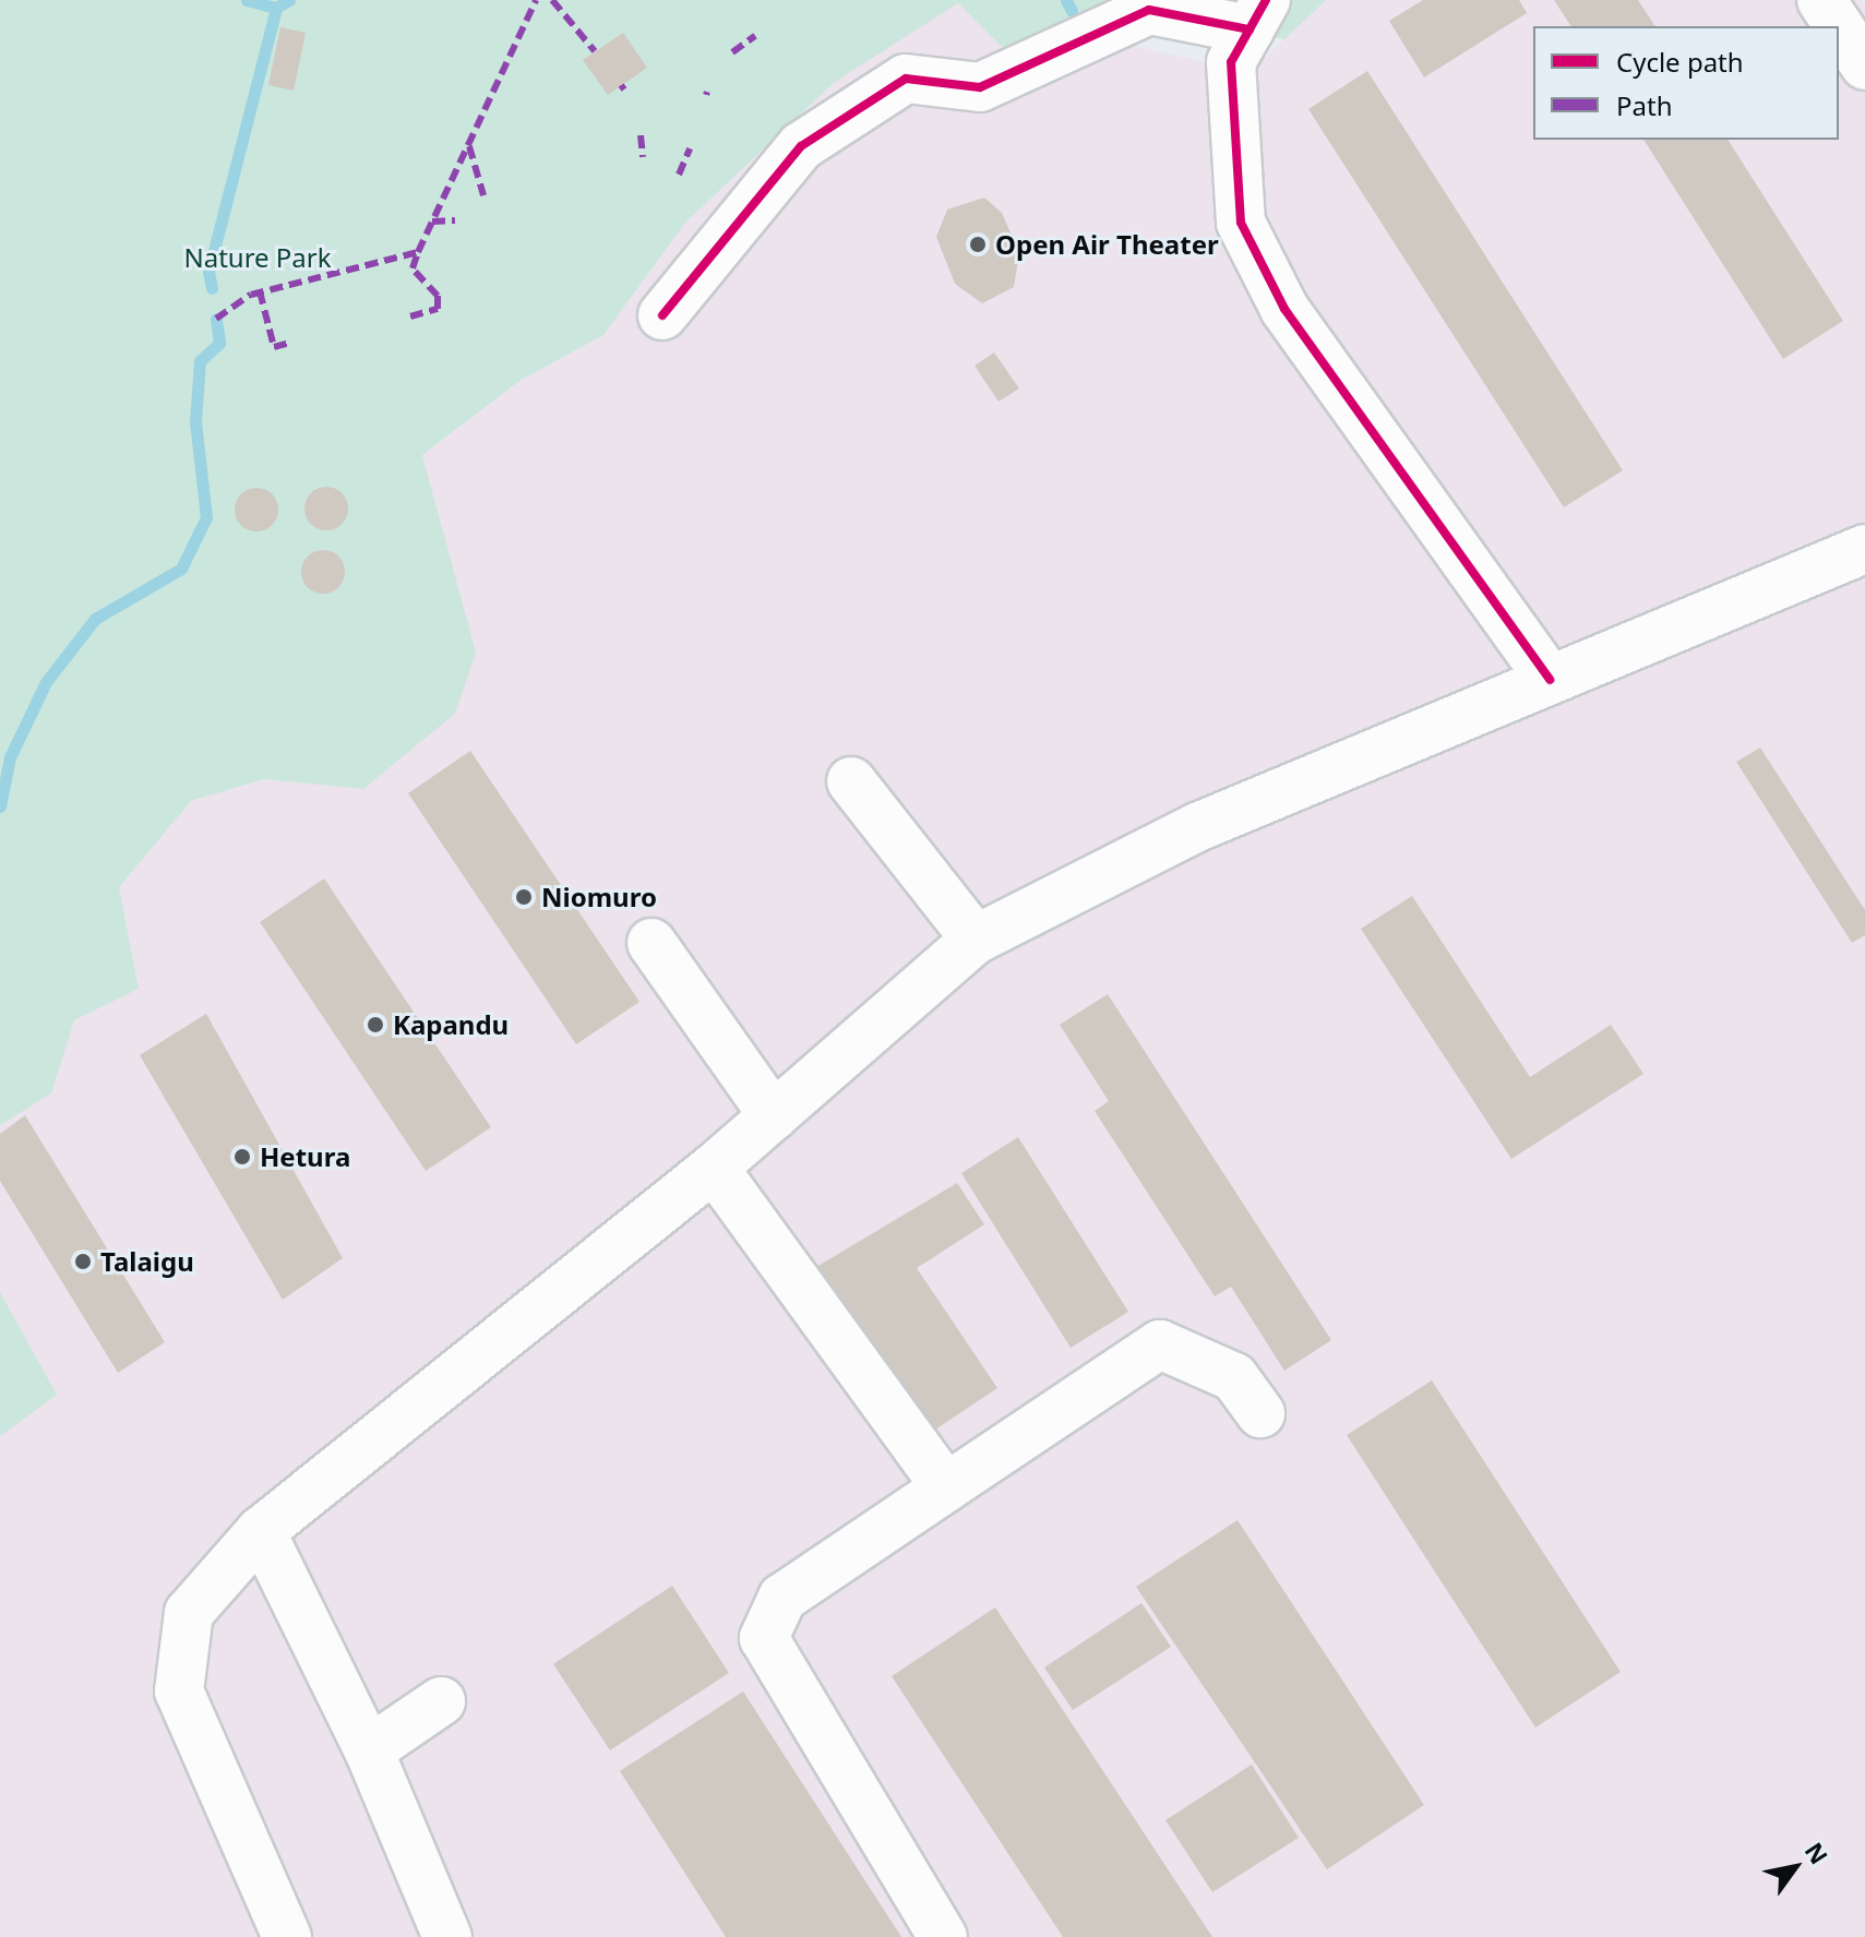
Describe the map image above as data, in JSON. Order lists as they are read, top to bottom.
{
  "parks": ["Nature Park"],
  "places": [
    "Open Air Theater",
    "Niomuro",
    "Kapandu",
    "Hetura",
    "Talaigu"
  ],
  "legend": ["Cycle path", "Path"],
  "north": "top right"
}
